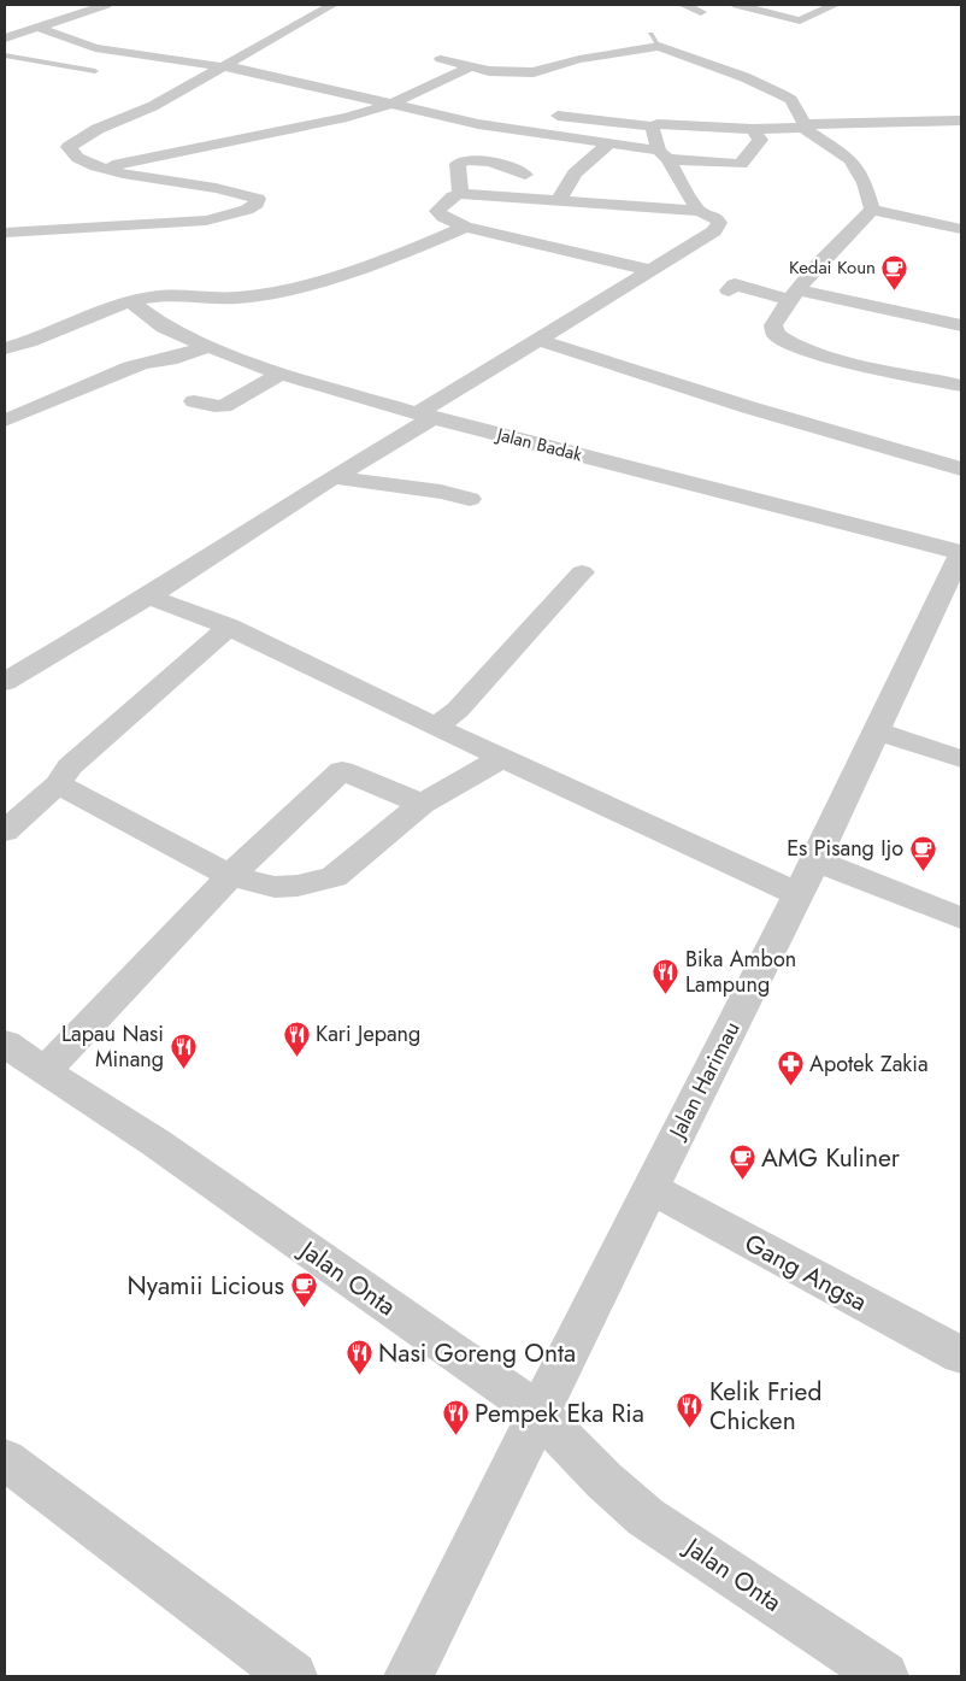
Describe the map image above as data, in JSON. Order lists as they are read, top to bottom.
{
  "streets": {
    "street": [
      "Jalan Badak",
      "Jalan Harimau",
      "Gang Angsa",
      "Jalan Onta"
    ]
  },
  "crossings": [
    ["Jalan Badak", "Jalan Harimau"],
    ["Jalan Harimau", "Gang Angsa"],
    ["Jalan Harimau", "Jalan Onta"]
  ],
  "places": {
    "cafe": [
      "Kedai Koun",
      "Es Pisang Ijo",
      "AMG Kuliner",
      "Nyamii Licious"
    ],
    "restaurant": [
      "Bika Ambon Lampung",
      "Kari Jepang",
      "Lapau Nasi Minang",
      "Nasi Goreng Onta",
      "Kelik Fried Chicken",
      "Pempek Eka Ria"
    ],
    "pharmacy": ["Apotek Zakia"]
  }
}
